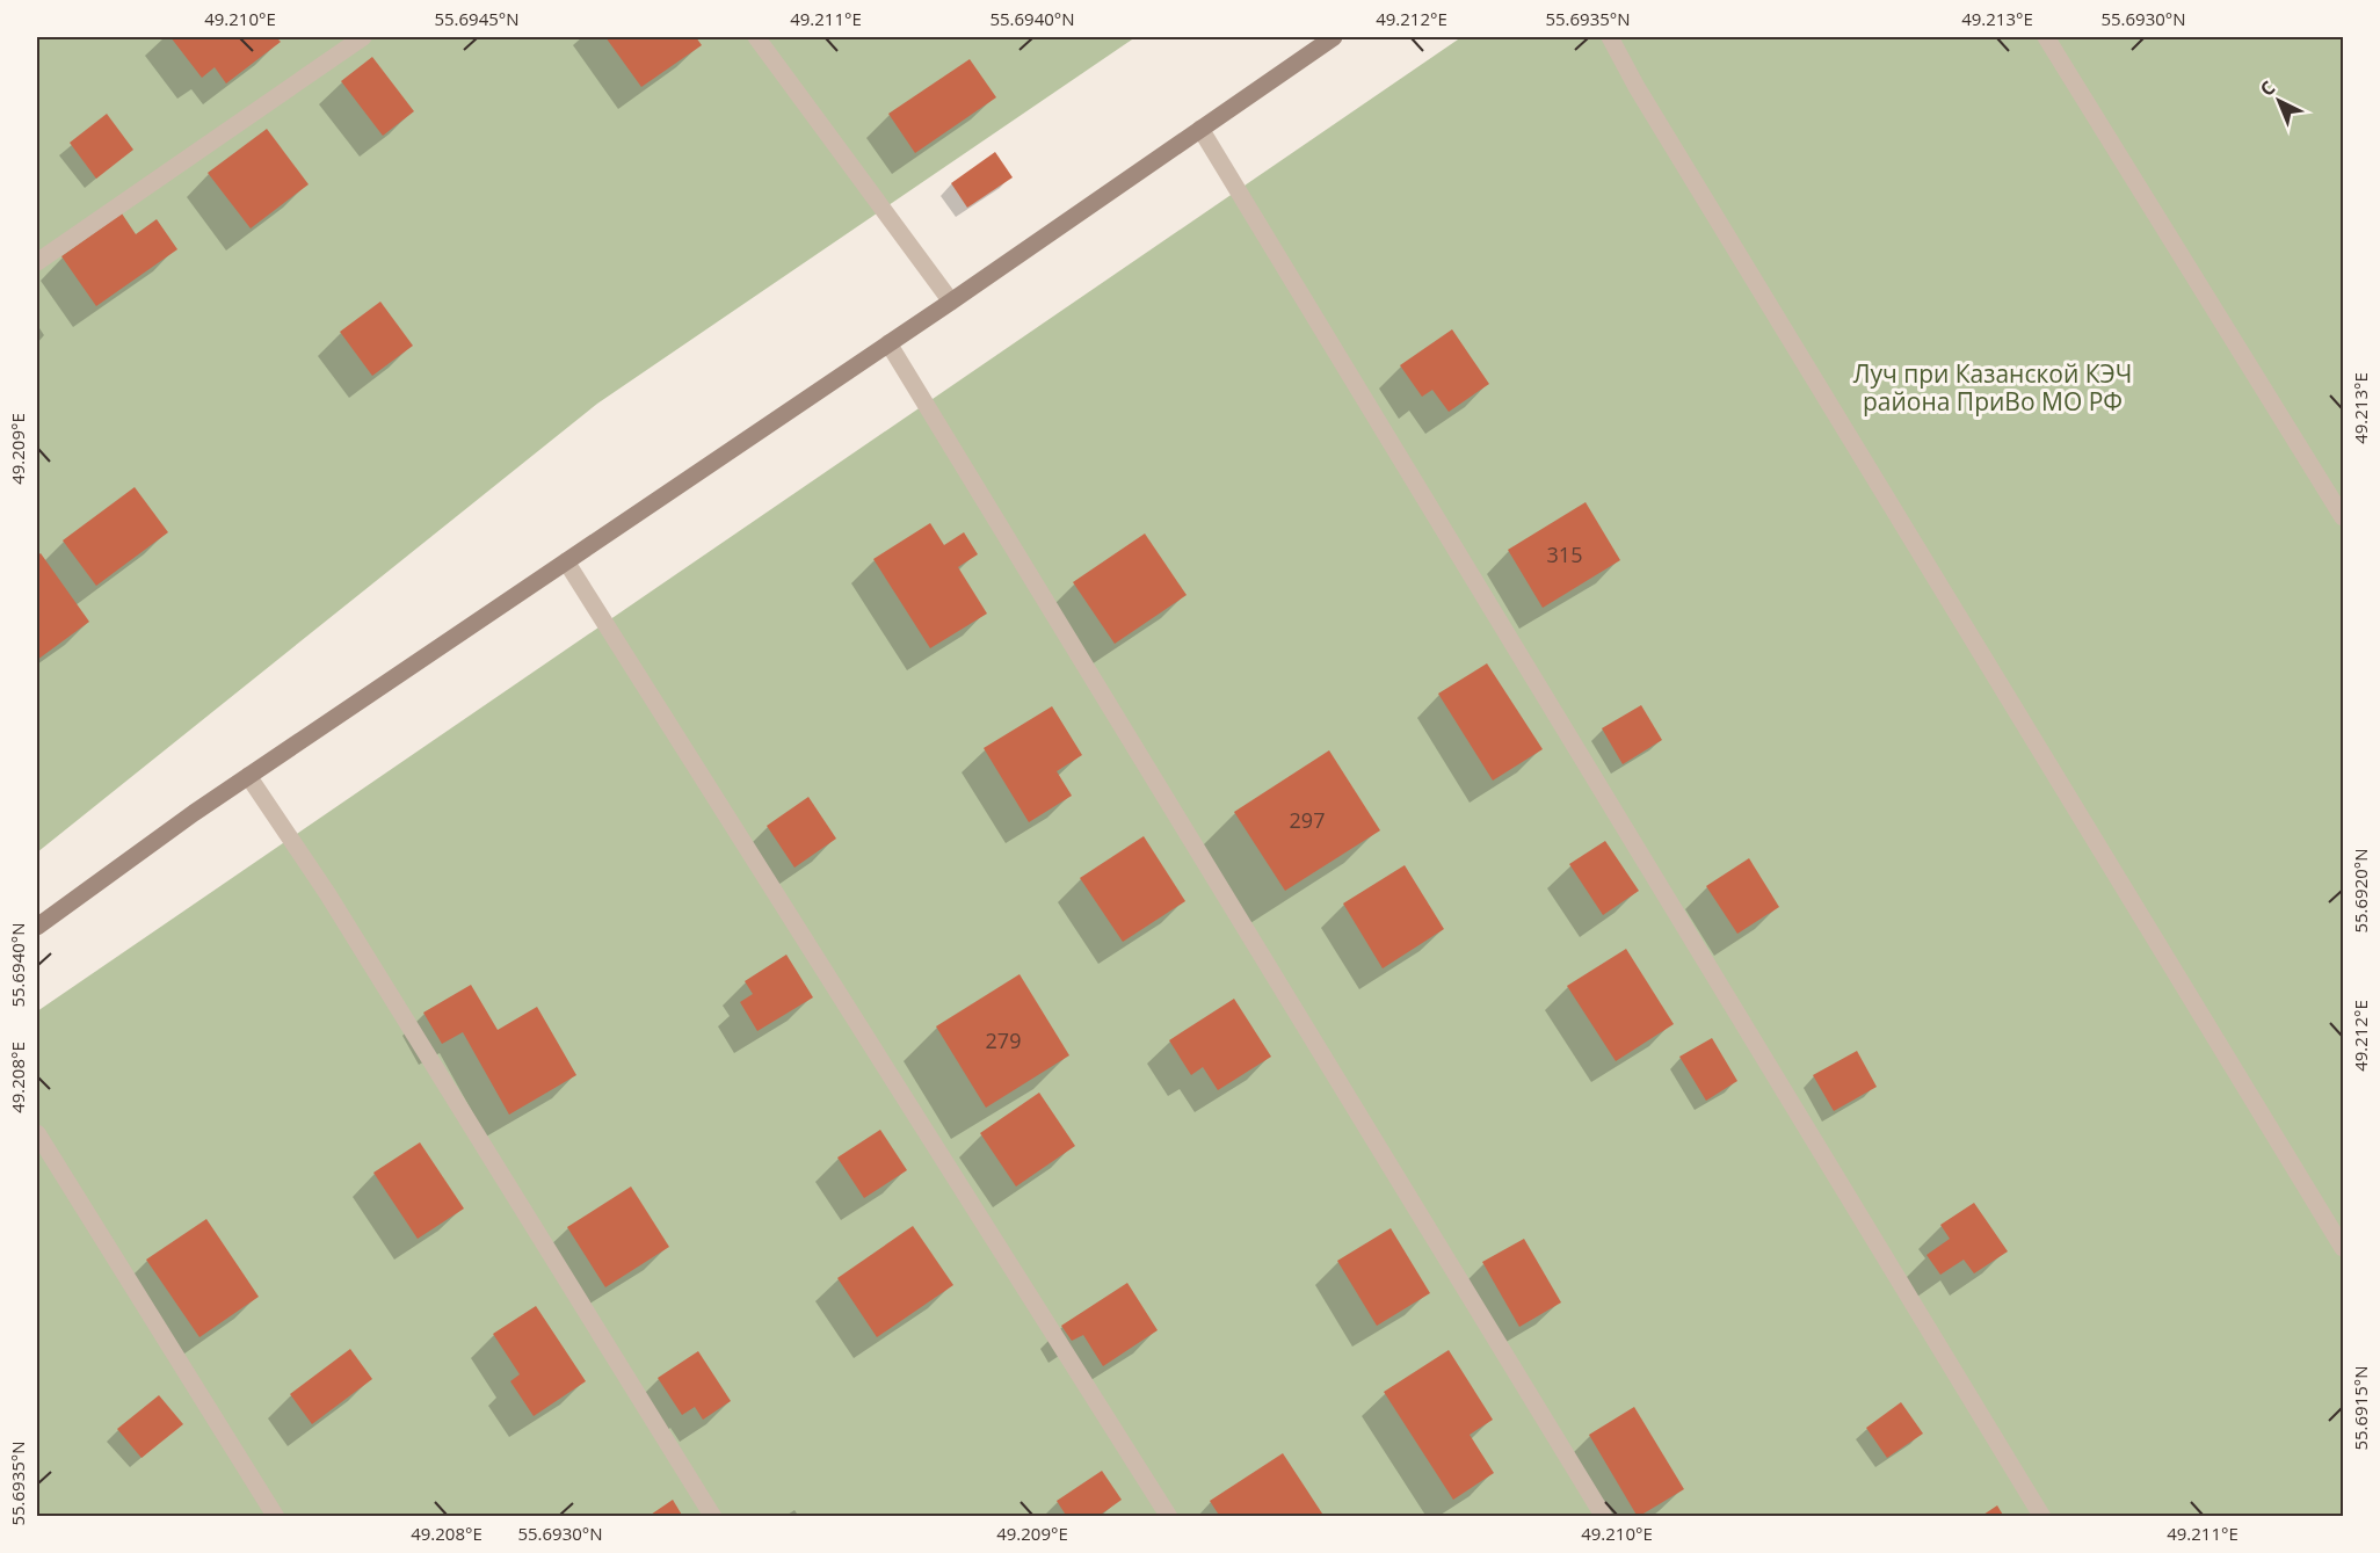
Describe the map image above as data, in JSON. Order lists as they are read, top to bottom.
{
  "parks": ["Луч при Казанской КЭЧ района ПриВо МО РФ"],
  "house_numbers": ["315", "297", "279"],
  "north": "top left",
  "coordinates": [
    "49.210°E",
    "55.6945°N",
    "49.211°E",
    "55.6940°N",
    "49.212°E",
    "55.6935°N",
    "49.213°E",
    "55.6930°N",
    "49.209°E",
    "55.6920°N",
    "49.208°E",
    "55.6915°N"
  ]
}
